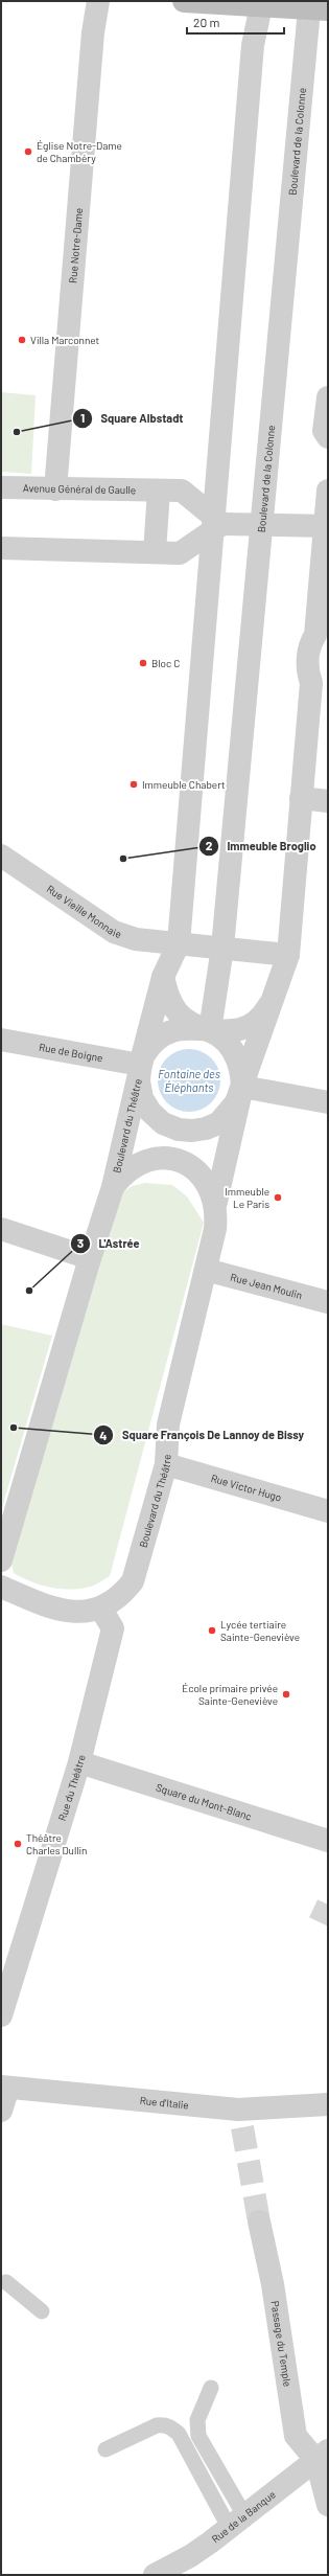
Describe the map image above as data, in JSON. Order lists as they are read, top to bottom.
{
  "streets": {
    "street": [
      "Boulevard de la Colonne",
      "Rue Notre-Dame",
      "Avenue Général de Gaulle",
      "Rue Vieille Monnaie",
      "Rue de Boigne",
      "Boulevard du Théâtre",
      "Rue Jean Moulin",
      "Rue Victor Hugo",
      "Rue du Théâtre",
      "Square du Mont-Blanc",
      "Rue d'Italie",
      "Passage du Temple",
      "Rue de la Banque"
    ]
  },
  "crossings": [
    ["Boulevard de la Colonne", "Rue de Boigne"],
    ["Boulevard de la Colonne", "Boulevard du Théâtre"],
    ["Rue Notre-Dame", "Avenue Général de Gaulle"],
    ["Rue de Boigne", "Boulevard du Théâtre"],
    ["Boulevard du Théâtre", "Rue Jean Moulin"],
    ["Boulevard du Théâtre", "Rue Victor Hugo"],
    ["Boulevard du Théâtre", "Rue du Théâtre"],
    ["Rue du Théâtre", "Square du Mont-Blanc"],
    ["Passage du Temple", "Rue de la Banque"]
  ],
  "water": ["Fontaine des Éléphants"],
  "places": [
    "Église Notre-Dame de Chambéry",
    "Villa Marconnet",
    "Square Albstadt",
    "Bloc C",
    "Immeuble Chabert",
    "Immeuble Broglio",
    "Immeuble Le Paris",
    "L'Astrée",
    "Square François De Lannoy de Bissy",
    "Lycée tertiaire Sainte-Geneviève",
    "École primaire privée Sainte-Geneviève",
    "Théâtre Charles Dullin"
  ],
  "scale_bar": "20 m"
}
